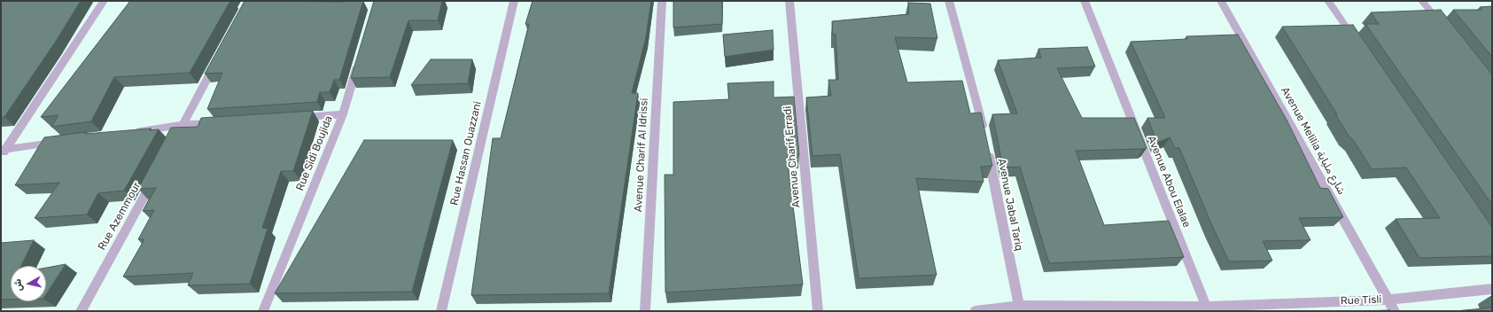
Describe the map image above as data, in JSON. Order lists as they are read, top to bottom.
{
  "streets": {
    "street": [
      "Avenue Melilia شارع ملياية",
      "Rue Sidi Boujida",
      "Rue Hassan Ouazzani",
      "Avenue Charif Al Idrissi",
      "Avenue Charif Erradi",
      "Avenue Abou Elalae",
      "Avenue Jabal Tariq",
      "Rue Azemmour",
      "Rue Tisli"
    ]
  },
  "crossings": [
    ["Avenue Melilia شارع ملياية", "Rue Tisli"],
    ["Avenue Abou Elalae", "Rue Tisli"],
    ["Avenue Jabal Tariq", "Rue Tisli"]
  ],
  "north": "left"
}
